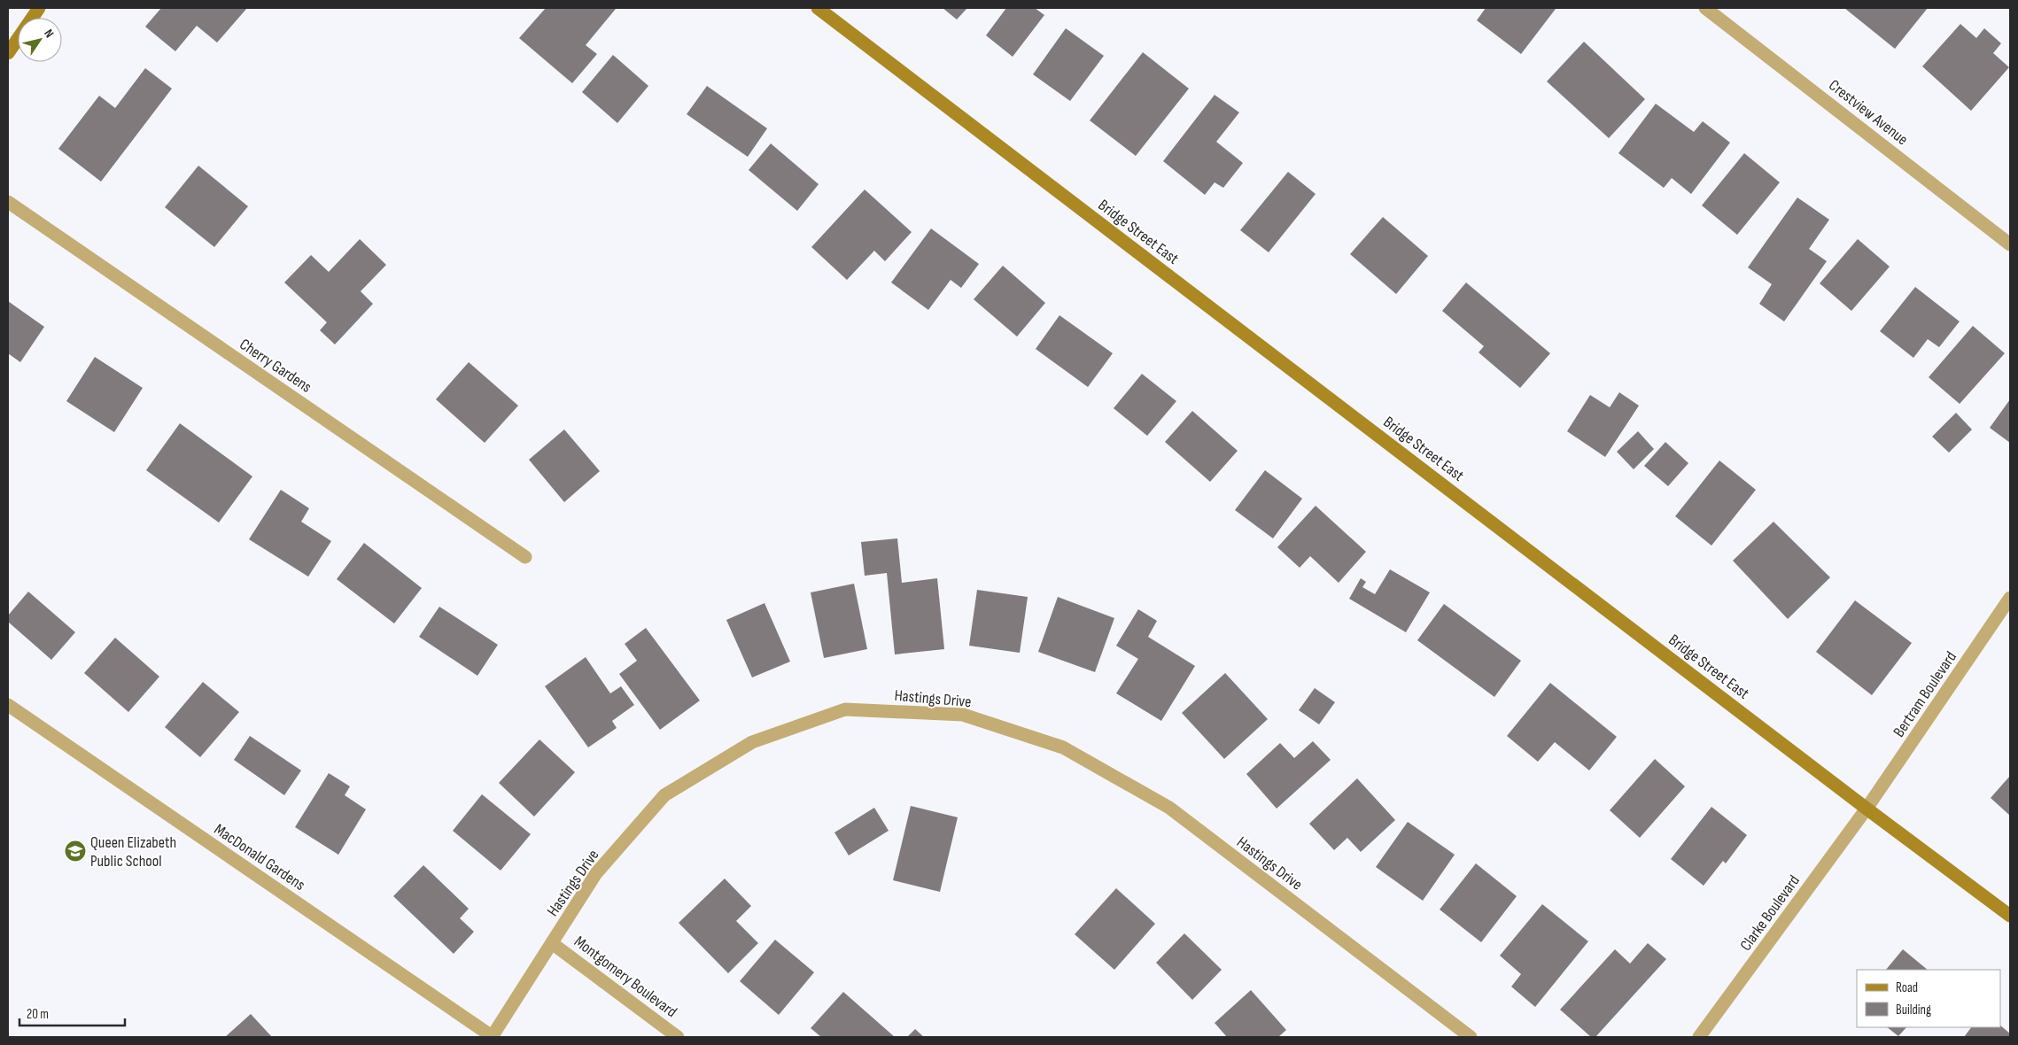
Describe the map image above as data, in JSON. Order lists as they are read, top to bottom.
{
  "streets": {
    "street": [
      "Crestview Avenue",
      "Bridge Street East",
      "Cherry Gardens",
      "Bertram Boulevard",
      "Hastings Drive",
      "MacDonald Gardens",
      "Clarke Boulevard",
      "Montgomery Boulevard"
    ]
  },
  "crossings": [
    ["Bridge Street East", "Bertram Boulevard"],
    ["Bridge Street East", "Clarke Boulevard"],
    ["Bertram Boulevard", "Clarke Boulevard"],
    ["Hastings Drive", "MacDonald Gardens"],
    ["Hastings Drive", "Montgomery Boulevard"]
  ],
  "places": {
    "school or university": ["Queen Elizabeth Public School"]
  },
  "legend": ["Road", "Building"],
  "scale_bar": "20 m",
  "north": "top right"
}
